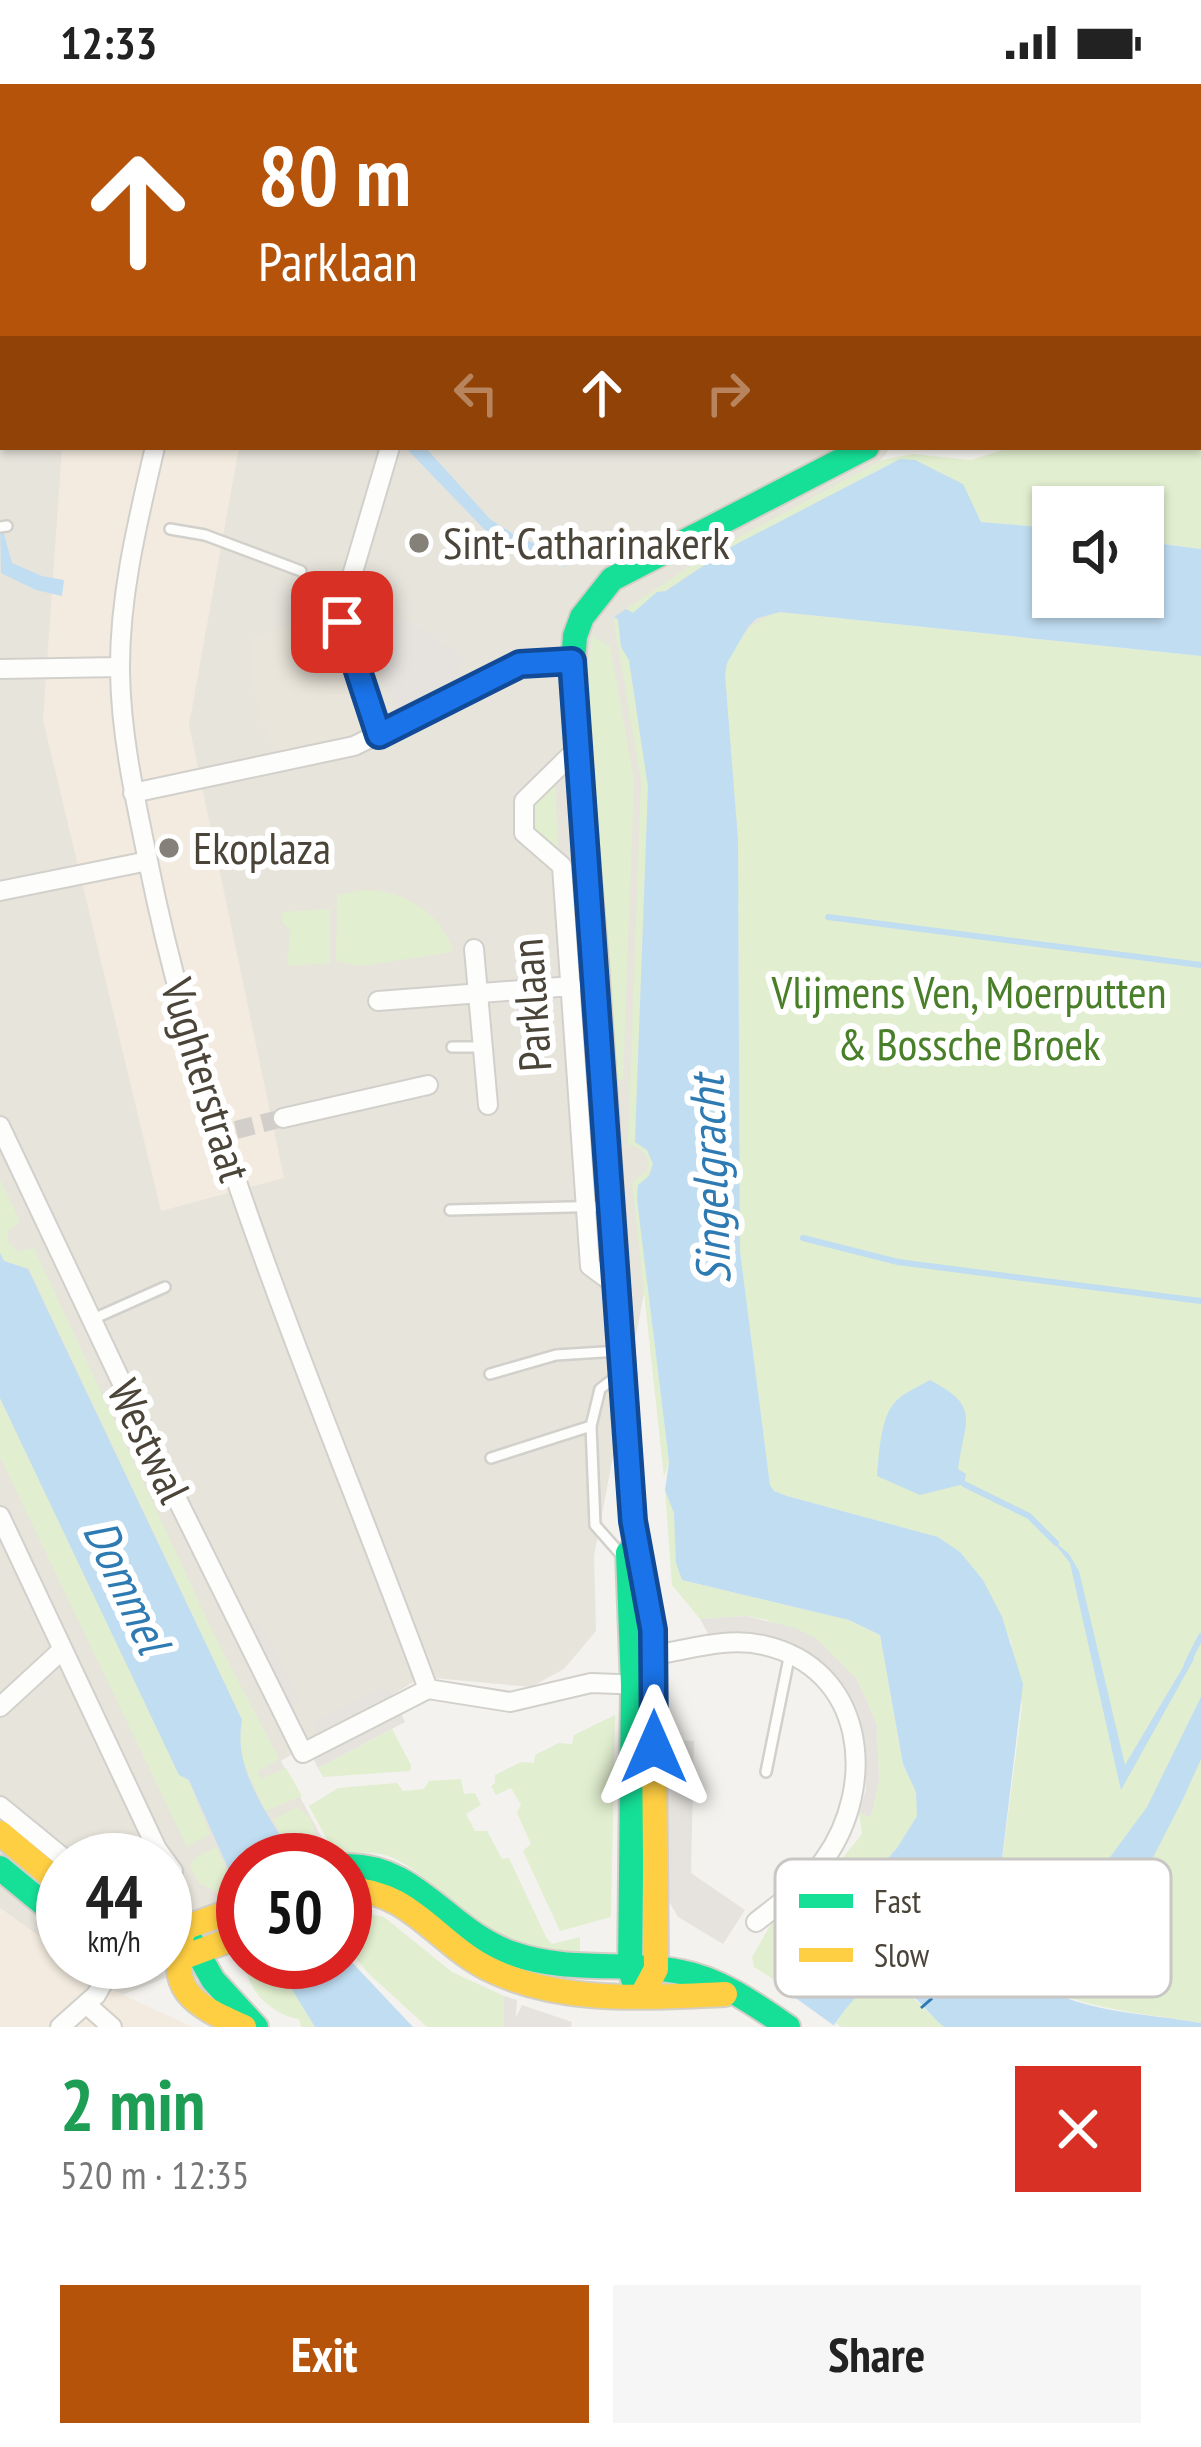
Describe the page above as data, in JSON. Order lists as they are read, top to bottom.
{
  "streets": {
    "main road": ["Parklaan"],
    "street": ["Vughterstraat", "Westwal"]
  },
  "crossings": [
    ["Vughterstraat", "Westwal"]
  ],
  "water": ["Singelgracht", "Dommel"],
  "parks": ["Vlijmens Ven, Moerputten & Bossche Broek"],
  "places": ["Sint-Catharinakerk", "Ekoplaza"],
  "legend": ["Fast", "Slow"],
  "page": {
    "status": "12:33",
    "turn": ["80 m", "Parklaan"],
    "speed": "44 km/h",
    "limit": "50",
    "heading": ["2 min", "520 m · 12:35"],
    "buttons": ["Exit", "Share"]
  }
}
